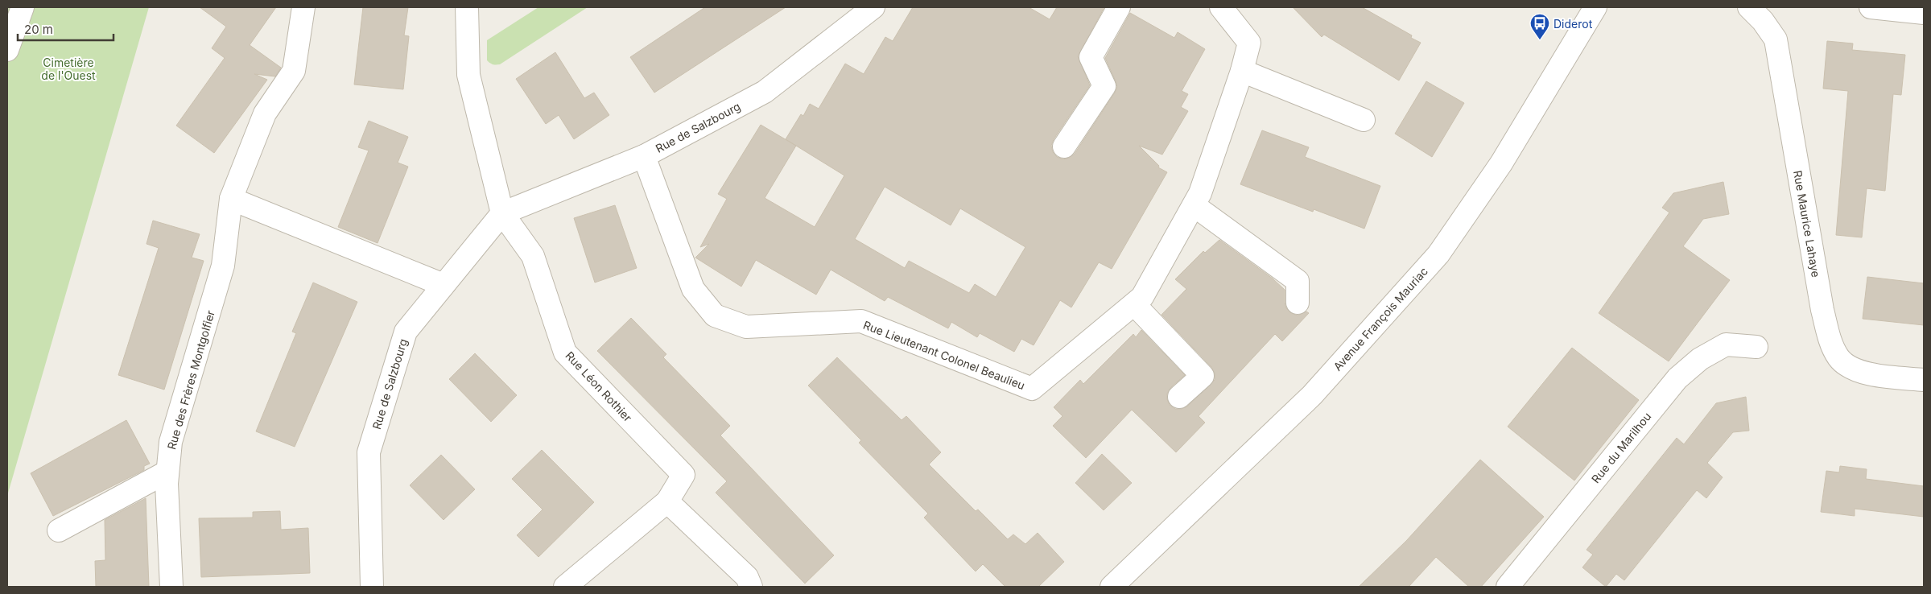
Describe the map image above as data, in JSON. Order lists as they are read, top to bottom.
{
  "streets": {
    "street": [
      "Rue de Salzbourg",
      "Rue Maurice Lahaye",
      "Avenue François Mauriac",
      "Rue Lieutenant Colonel Beaulieu",
      "Rue des Frères Montgolfier",
      "Rue Léon Rothier",
      "Rue du Marilhou"
    ]
  },
  "crossings": [
    ["Rue de Salzbourg", "Rue Lieutenant Colonel Beaulieu"],
    ["Rue de Salzbourg", "Rue Léon Rothier"]
  ],
  "parks": ["Cimetière de l'Ouest"],
  "places": {
    "bus stop": ["Diderot"]
  },
  "scale_bar": "20 m"
}
